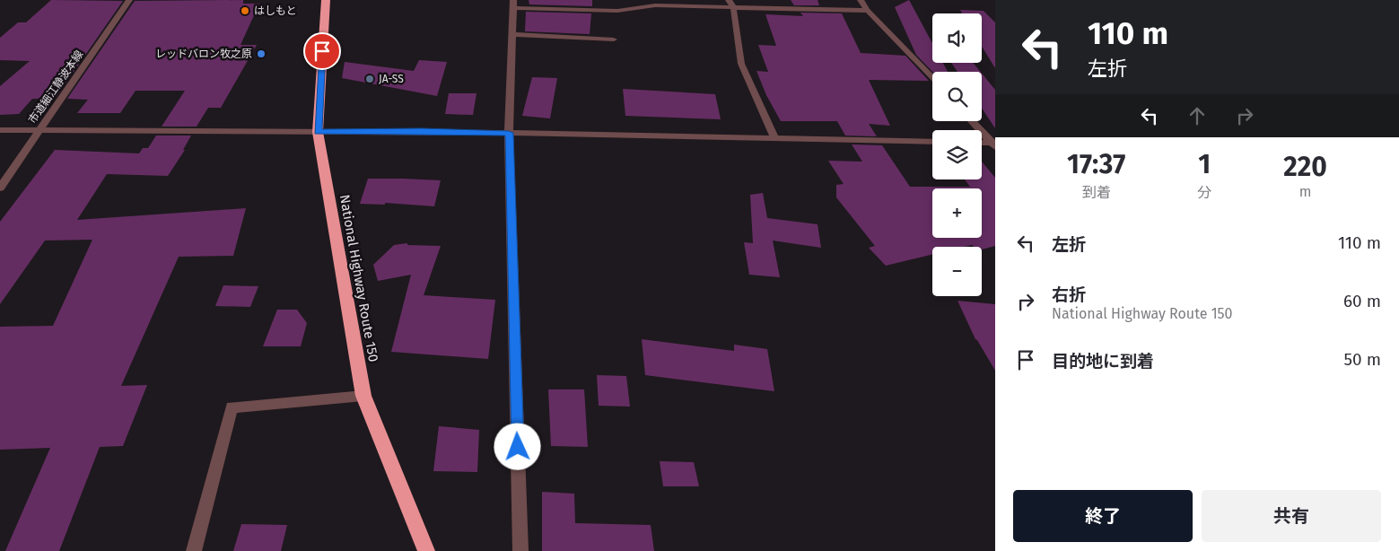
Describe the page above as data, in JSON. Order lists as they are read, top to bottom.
{
  "streets": {
    "highway": ["National Highway Route 150"],
    "street": ["市道細江静波本線"]
  },
  "places": ["はしもと", "レッドバロン牧之原", "JA-SS"],
  "page": {
    "turn": ["110 m", "左折"],
    "map_buttons": ["+", "−"],
    "eta": [
      "17:37",
      "到着",
      "1",
      "分",
      "220",
      "m"
    ],
    "list": [
      {
        "name": "左折",
        "value": "110 m"
      },
      {
        "name": "右折",
        "note": "National Highway Route 150",
        "value": "60 m"
      },
      {
        "name": "目的地に到着",
        "value": "50 m"
      }
    ],
    "buttons": ["終了", "共有"]
  }
}
